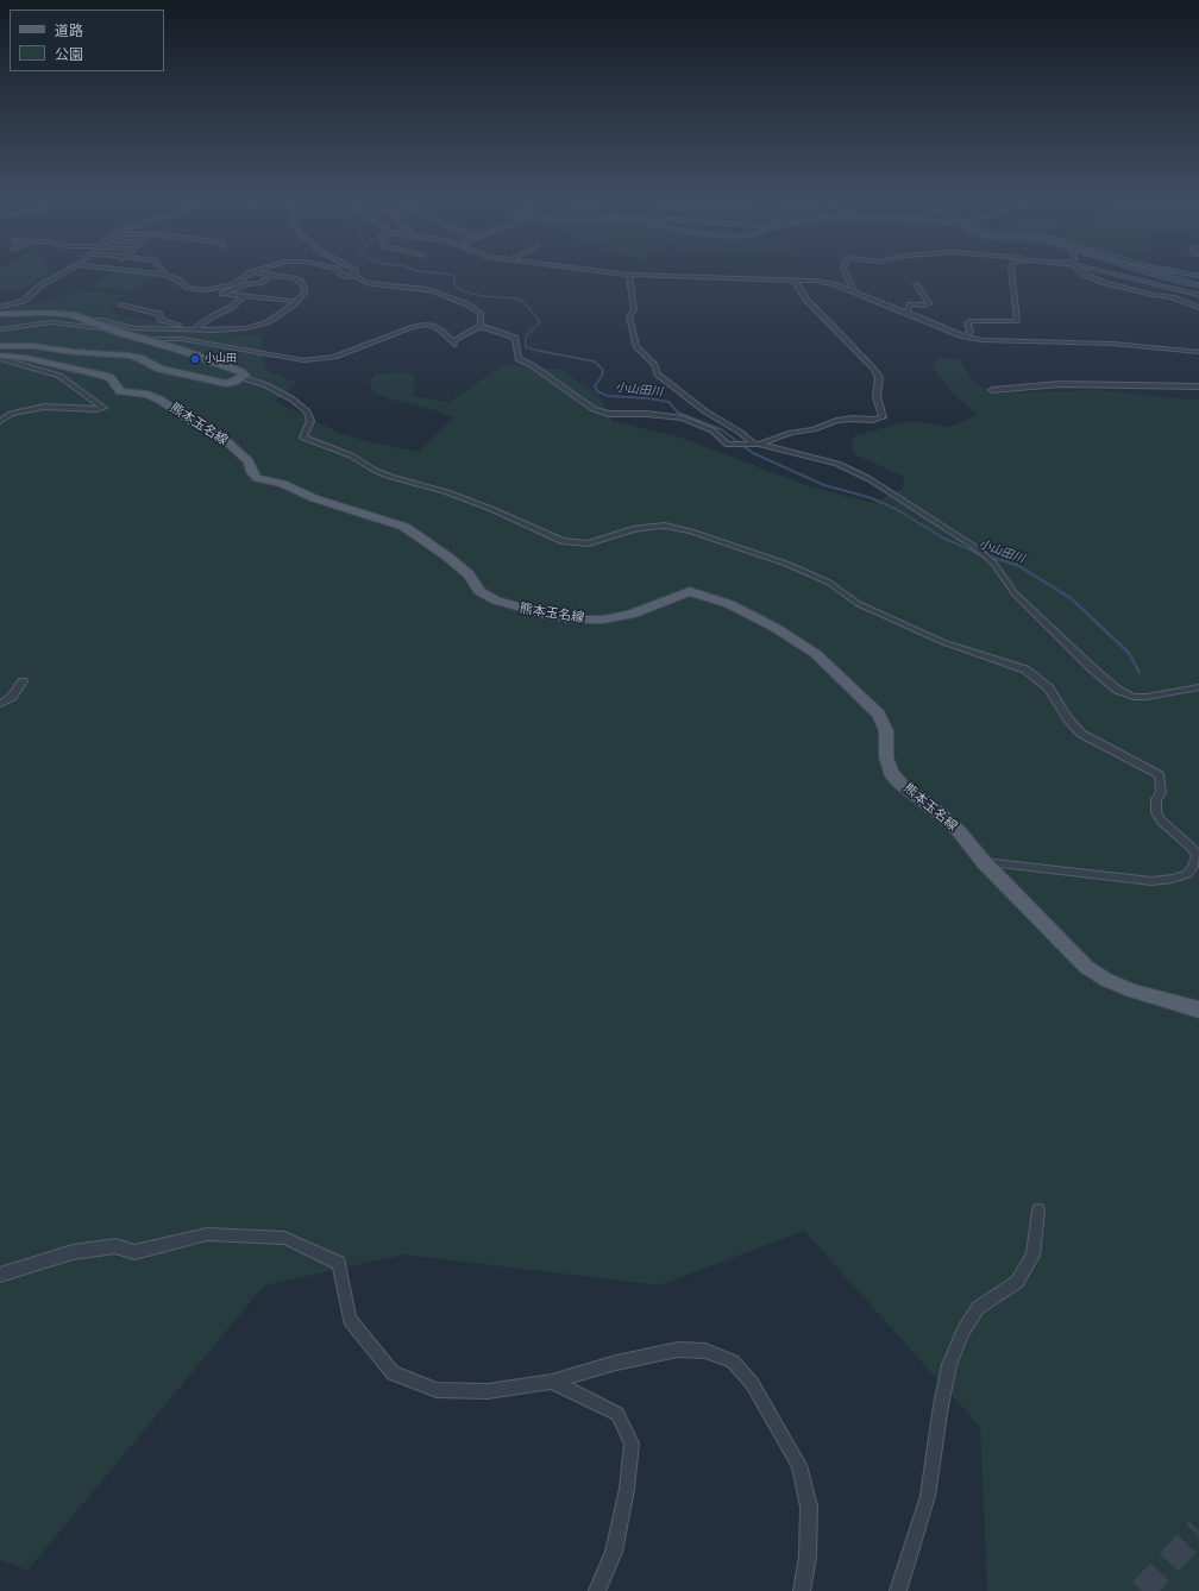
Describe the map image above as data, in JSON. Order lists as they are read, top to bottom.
{
  "streets": {
    "main road": ["熊本玉名線"]
  },
  "water": ["小山田川"],
  "places": ["小山田"],
  "legend": ["道路", "公園"]
}
